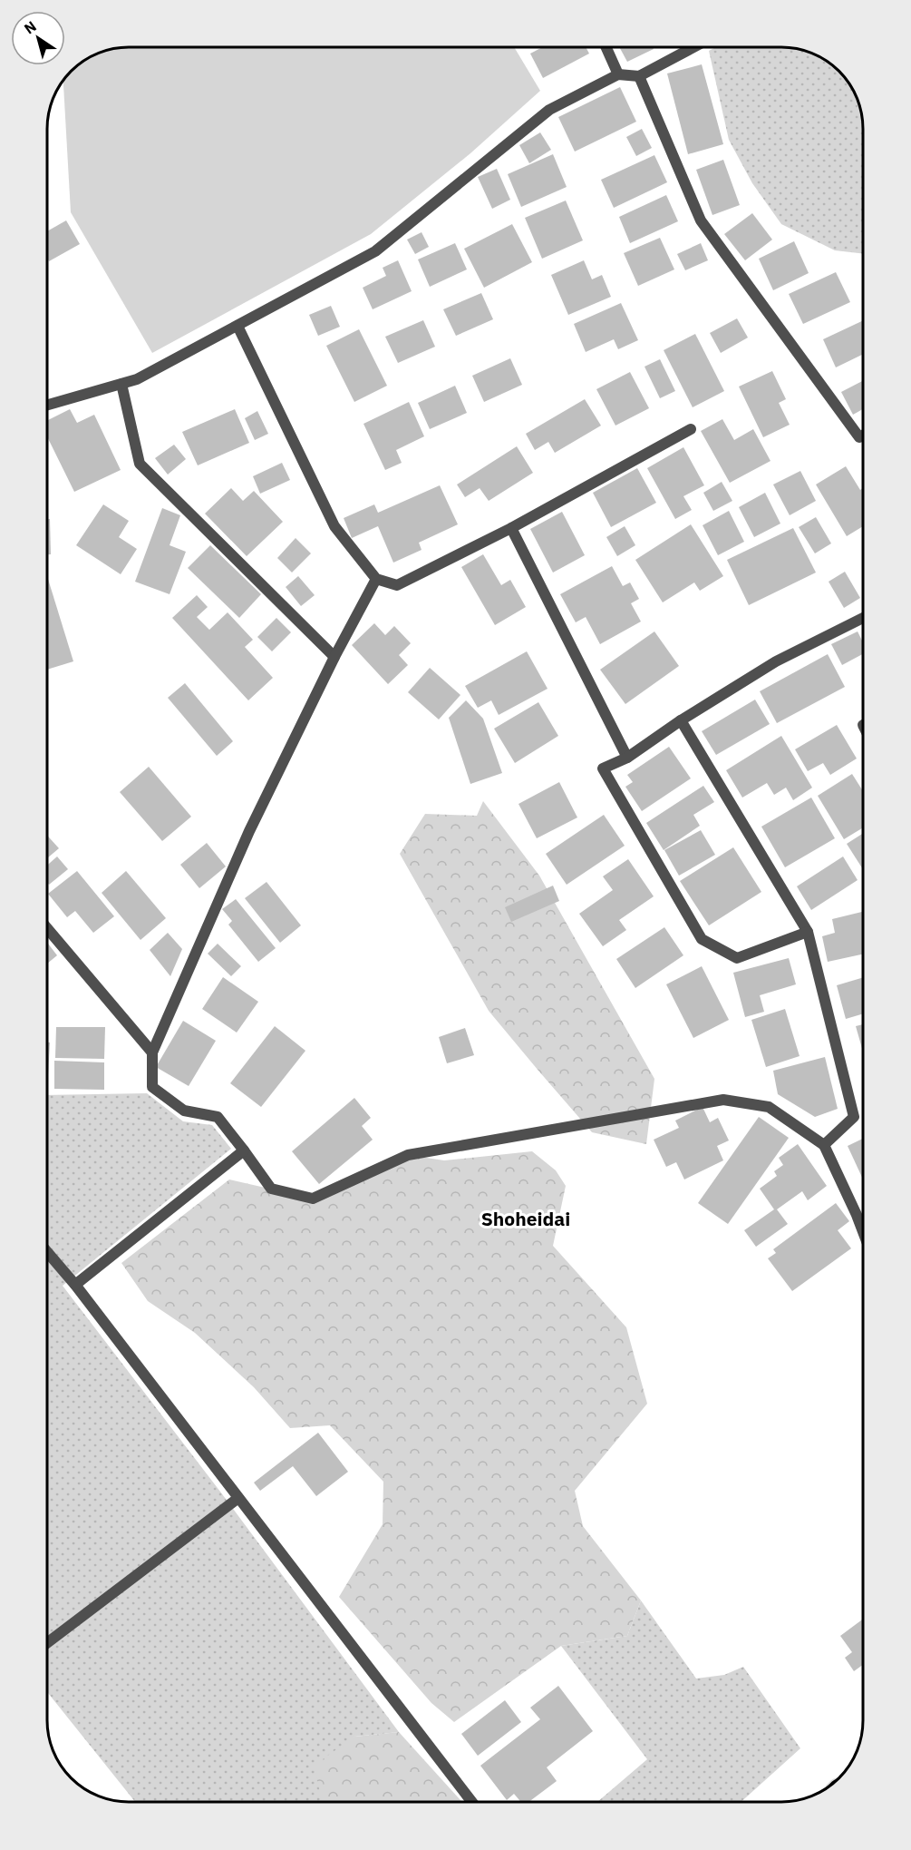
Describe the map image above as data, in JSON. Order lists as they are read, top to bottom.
{
  "districts": ["Shoheidai"],
  "north": "top left"
}
